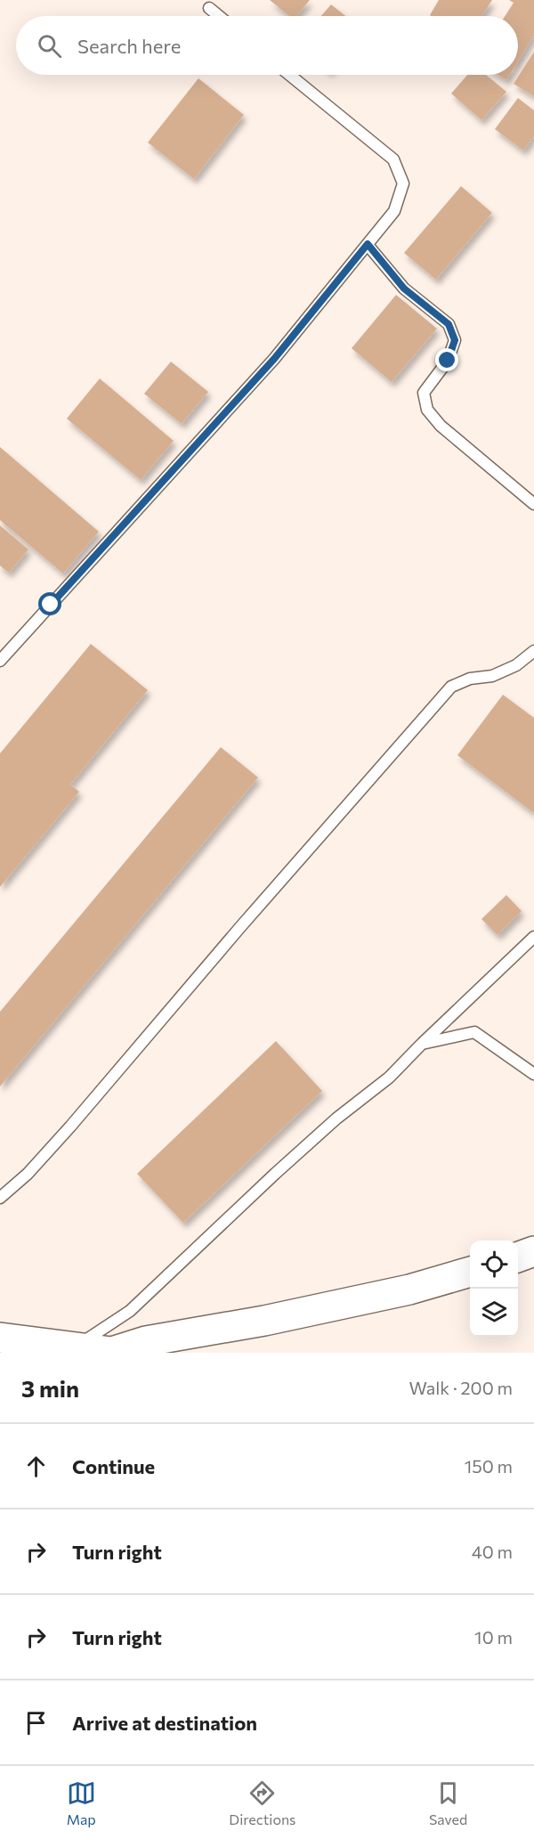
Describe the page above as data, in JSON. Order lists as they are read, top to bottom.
{
  "page": {
    "search": "Search here",
    "heading": ["3 min", "Walk · 200 m"],
    "list": [
      ["Continue", "150 m"],
      ["Turn right", "40 m"],
      ["Turn right", "10 m"],
      "Arrive at destination"
    ],
    "nav": ["Map", "Directions", "Saved"]
  }
}
